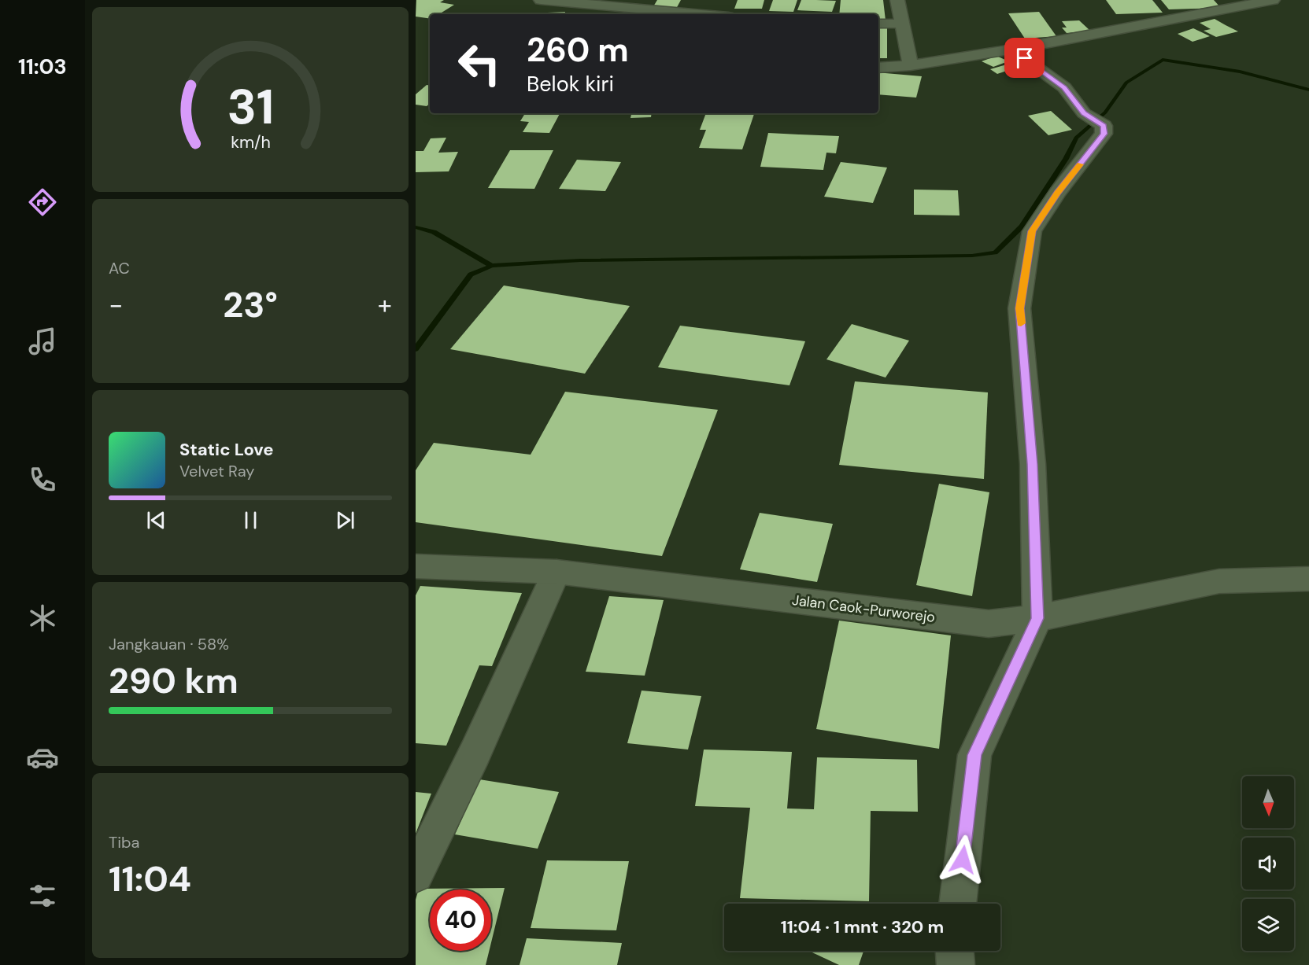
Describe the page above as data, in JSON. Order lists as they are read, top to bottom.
{
  "streets": {
    "street": ["Jalan Caok-Purworejo"]
  },
  "north": "bottom",
  "page": {
    "tabs": "11:03",
    "turn": ["260 m", "Belok kiri"],
    "tile": [
      "AC",
      ["Jangkauan · 58%", "290 km"],
      ["Tiba", "11:04"]
    ],
    "heat": ["−", "23°", "+"],
    "song": ["Static Love", "Velvet Ray"],
    "limit": "40",
    "trip": "11:04 · 1 mnt · 320 m",
    "gauge": ["31", "km/h"]
  }
}
